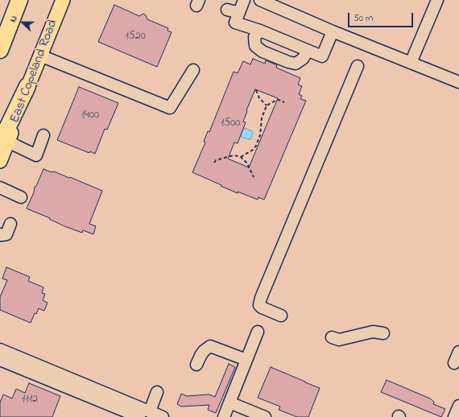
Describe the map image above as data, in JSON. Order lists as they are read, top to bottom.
{
  "streets": {
    "main road": ["East Copeland Road"]
  },
  "house_numbers": [
    "1520",
    "1400",
    "1500",
    "1112"
  ],
  "scale_bar": "50 m",
  "north": "left"
}
